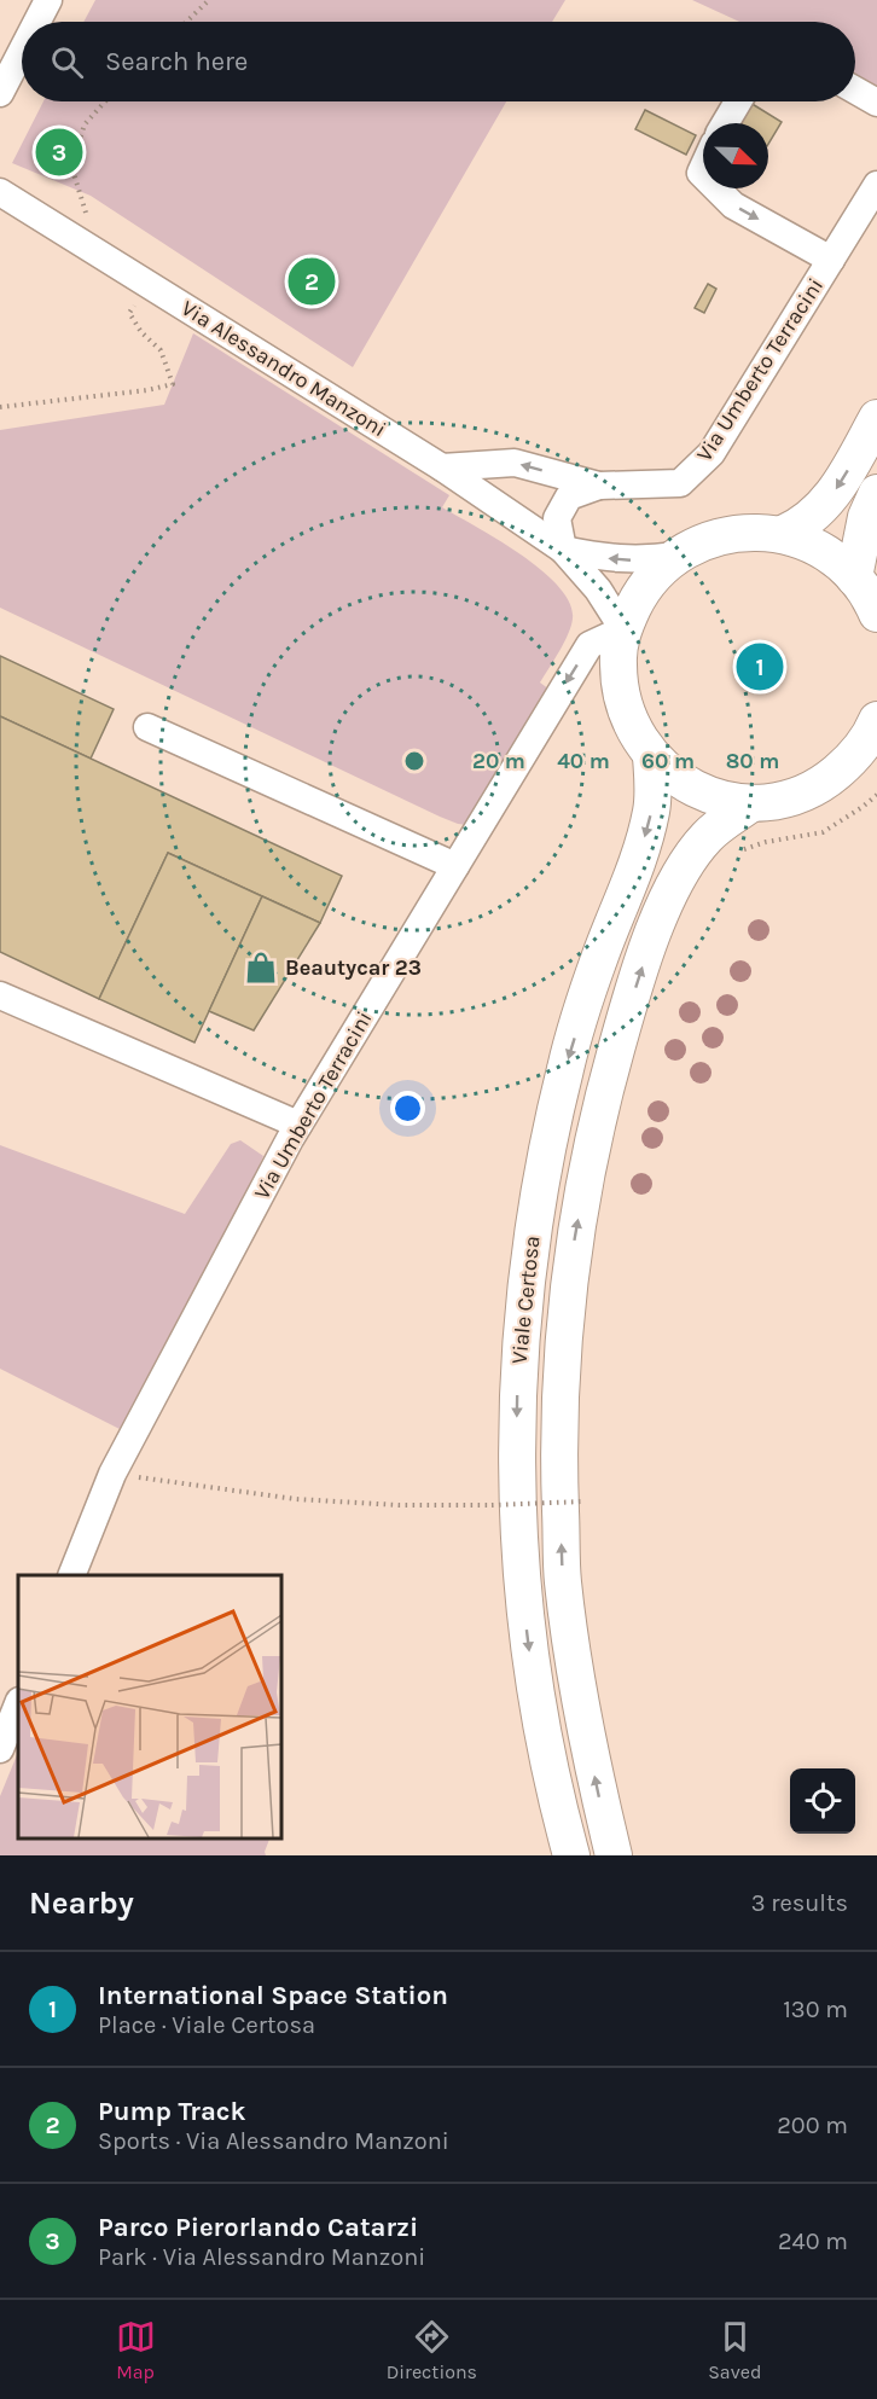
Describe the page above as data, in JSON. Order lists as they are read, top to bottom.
{
  "streets": {
    "main road": ["Viale Certosa"],
    "street": ["Via Alessandro Manzoni", "Via Umberto Terracini"]
  },
  "crossings": [
    ["Via Alessandro Manzoni", "Via Umberto Terracini"]
  ],
  "places": {
    "shop": ["Beautycar 23"]
  },
  "north": "bottom right",
  "page": {
    "search": "Search here",
    "pins": ["3", "2", "1"],
    "heading": ["Nearby", "3 results"],
    "list": [
      {
        "mark": "1",
        "name": "International Space Station",
        "note": "Place · Viale Certosa",
        "value": "130 m"
      },
      {
        "mark": "2",
        "name": "Pump Track",
        "note": "Sports · Via Alessandro Manzoni",
        "value": "200 m"
      },
      {
        "mark": "3",
        "name": "Parco Pierorlando Catarzi",
        "note": "Park · Via Alessandro Manzoni",
        "value": "240 m"
      }
    ],
    "nav": ["Map", "Directions", "Saved"]
  },
  "rings": [
    "20 m",
    "40 m",
    "60 m",
    "80 m"
  ]
}
